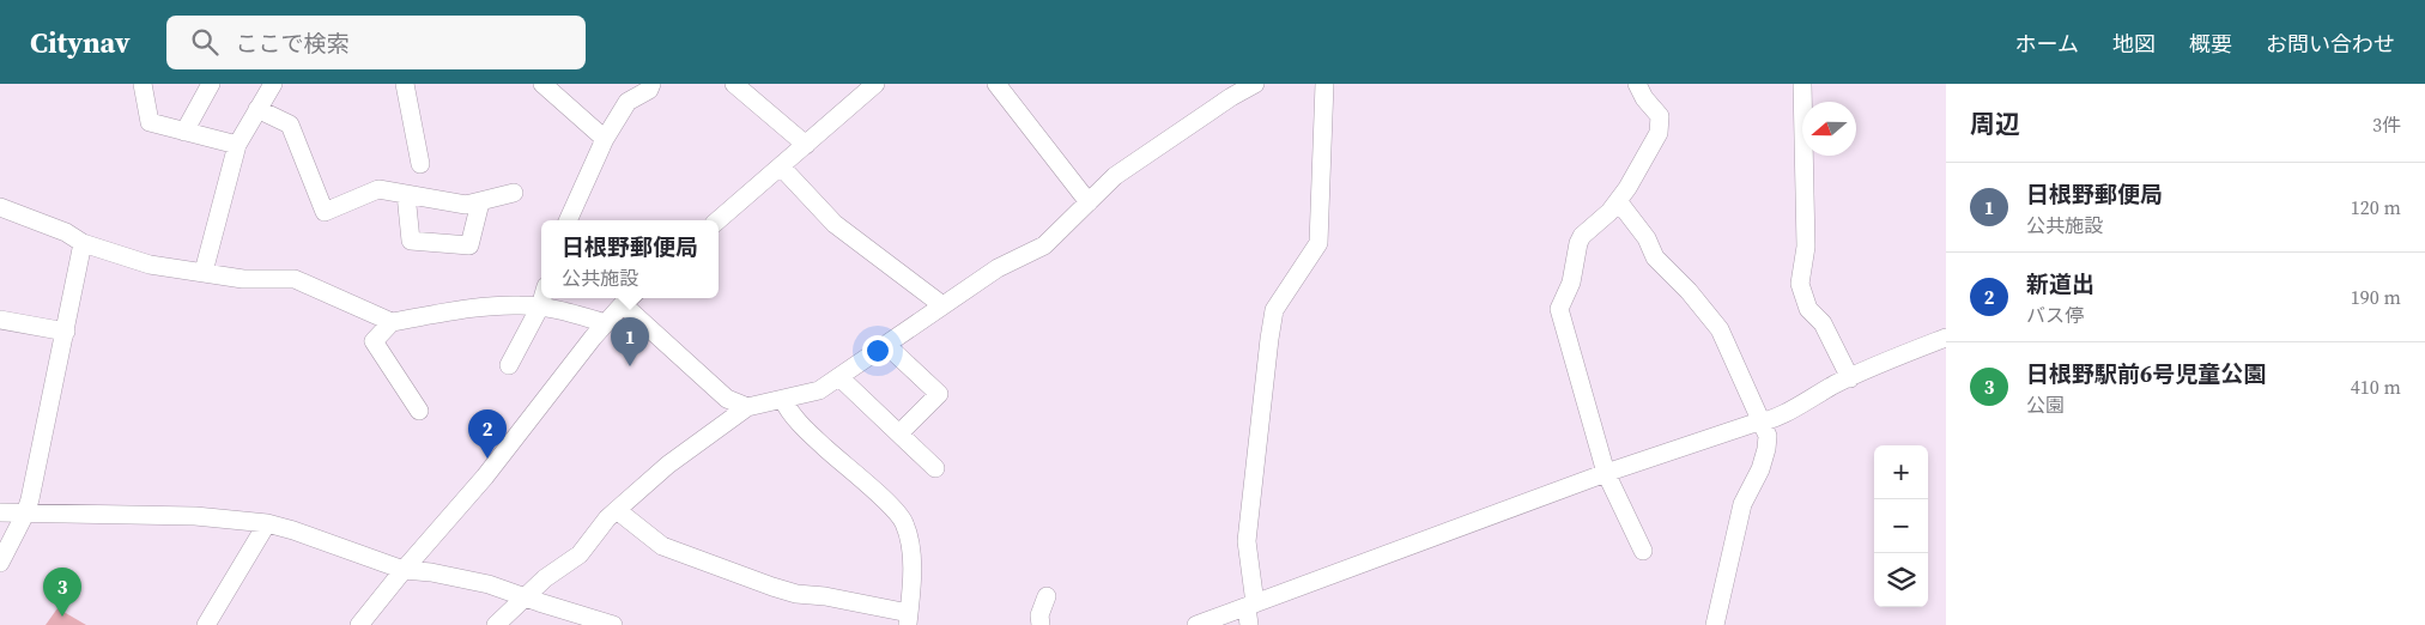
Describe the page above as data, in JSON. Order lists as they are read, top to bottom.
{
  "north": "left",
  "page": {
    "header": "Citynav",
    "search": "ここで検索",
    "nav": [
      "ホーム",
      "地図",
      "概要",
      "お問い合わせ"
    ],
    "heading": ["周辺", "3件"],
    "list": [
      {
        "mark": "1",
        "name": "日根野郵便局",
        "note": "公共施設",
        "value": "120 m"
      },
      {
        "mark": "2",
        "name": "新道出",
        "note": "バス停",
        "value": "190 m"
      },
      {
        "mark": "3",
        "name": "日根野駅前6号児童公園",
        "note": "公園",
        "value": "410 m"
      }
    ],
    "popup": ["日根野郵便局", "公共施設"],
    "pins": ["1", "2", "3"],
    "map_buttons": ["+", "−"]
  }
}
